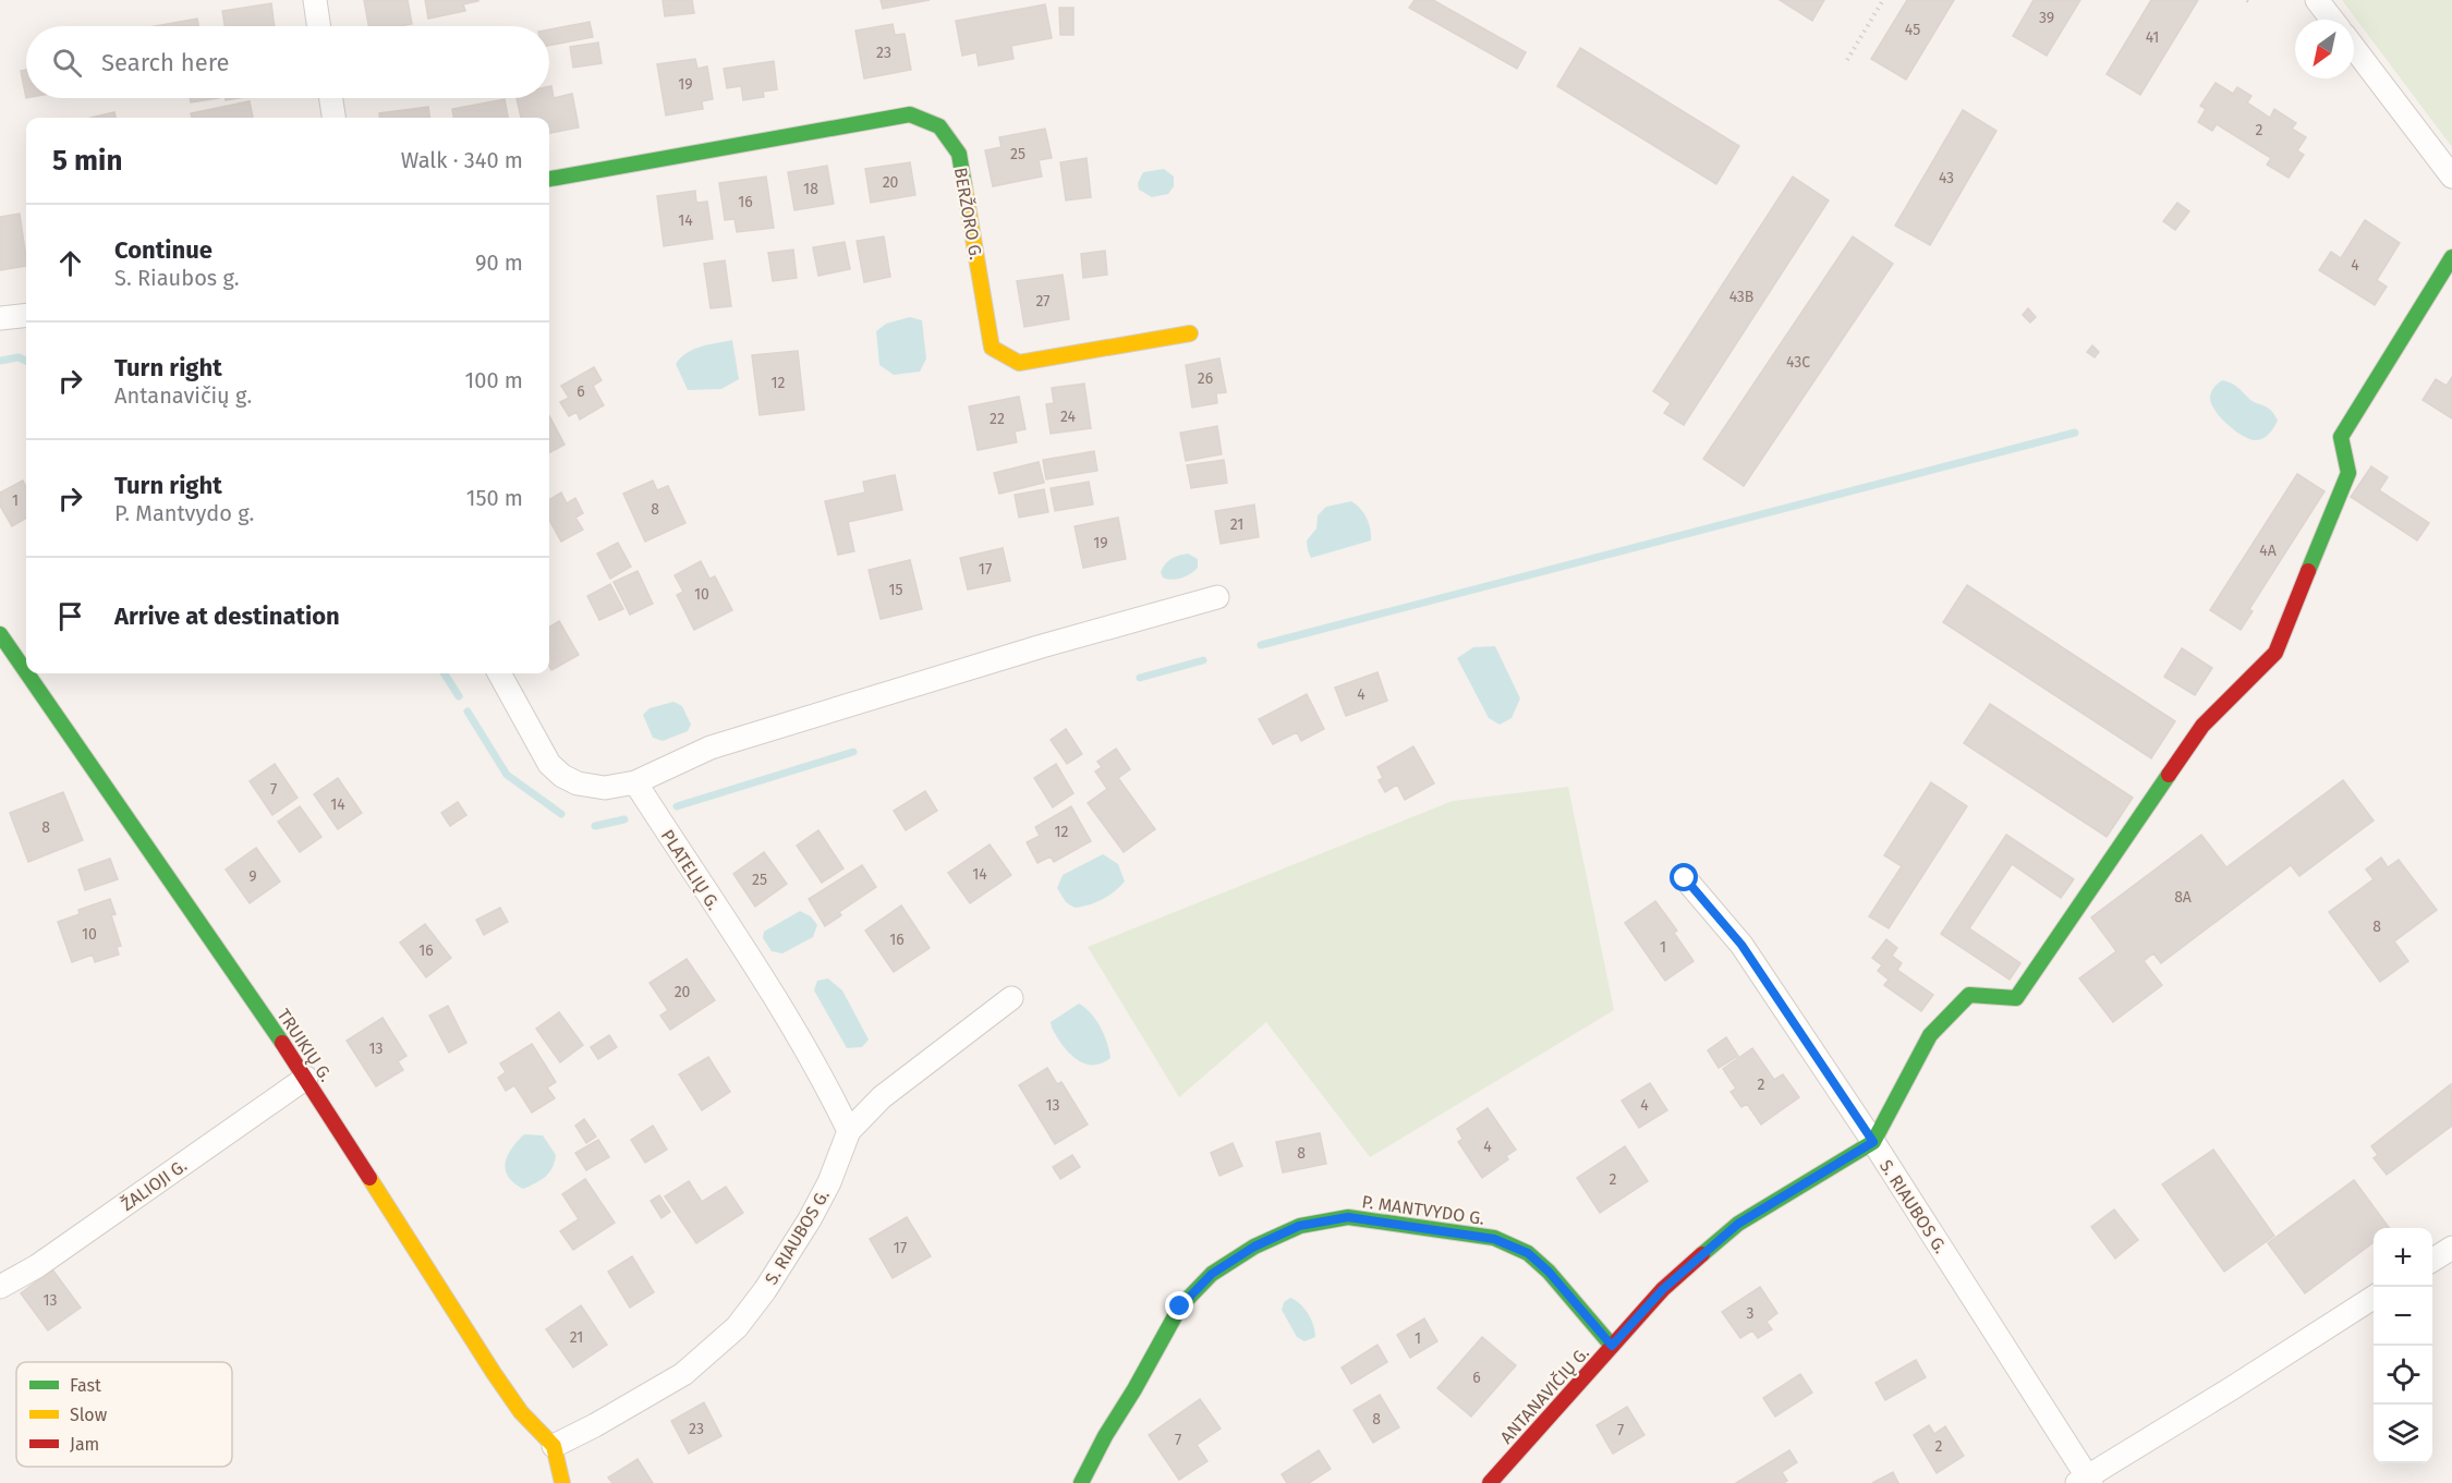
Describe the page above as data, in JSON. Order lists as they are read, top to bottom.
{
  "streets": {
    "street": [
      "BERŽORO G.",
      "PLATELIŲ G.",
      "TRUIKIŲ G.",
      "ŽALIOJI G.",
      "S. RIAUBOS G.",
      "P. MANTVYDO G.",
      "ANTANAVIČIŲ G."
    ]
  },
  "crossings": [
    ["PLATELIŲ G.", "S. RIAUBOS G."],
    ["TRUIKIŲ G.", "ŽALIOJI G."],
    ["TRUIKIŲ G.", "S. RIAUBOS G."],
    ["S. RIAUBOS G.", "ANTANAVIČIŲ G."],
    ["P. MANTVYDO G.", "ANTANAVIČIŲ G."]
  ],
  "house_numbers": [
    "39",
    "45",
    "41",
    "23",
    "19",
    "2",
    "25",
    "43",
    "20",
    "18",
    "16",
    "14",
    "4",
    "43B",
    "27",
    "43C",
    "26",
    "12",
    "6",
    "24",
    "22",
    "1",
    "8",
    "21",
    "19",
    "4A",
    "17",
    "15",
    "10",
    "4",
    "7",
    "14",
    "8",
    "12",
    "14",
    "9",
    "25",
    "8A",
    "8",
    "10",
    "16",
    "1",
    "16",
    "20",
    "13",
    "2",
    "13",
    "4",
    "4",
    "8",
    "2",
    "17",
    "13",
    "3",
    "21",
    "1",
    "6",
    "8",
    "23",
    "7",
    "7",
    "2"
  ],
  "legend": ["Fast", "Slow", "Jam"],
  "north": "bottom left",
  "page": {
    "search": "Search here",
    "heading": ["5 min", "Walk · 340 m"],
    "list": [
      ["Continue", "S. Riaubos g.", "90 m"],
      ["Turn right", "Antanavičių g.", "100 m"],
      ["Turn right", "P. Mantvydo g.", "150 m"],
      "Arrive at destination"
    ],
    "map_buttons": ["+", "−"]
  }
}
